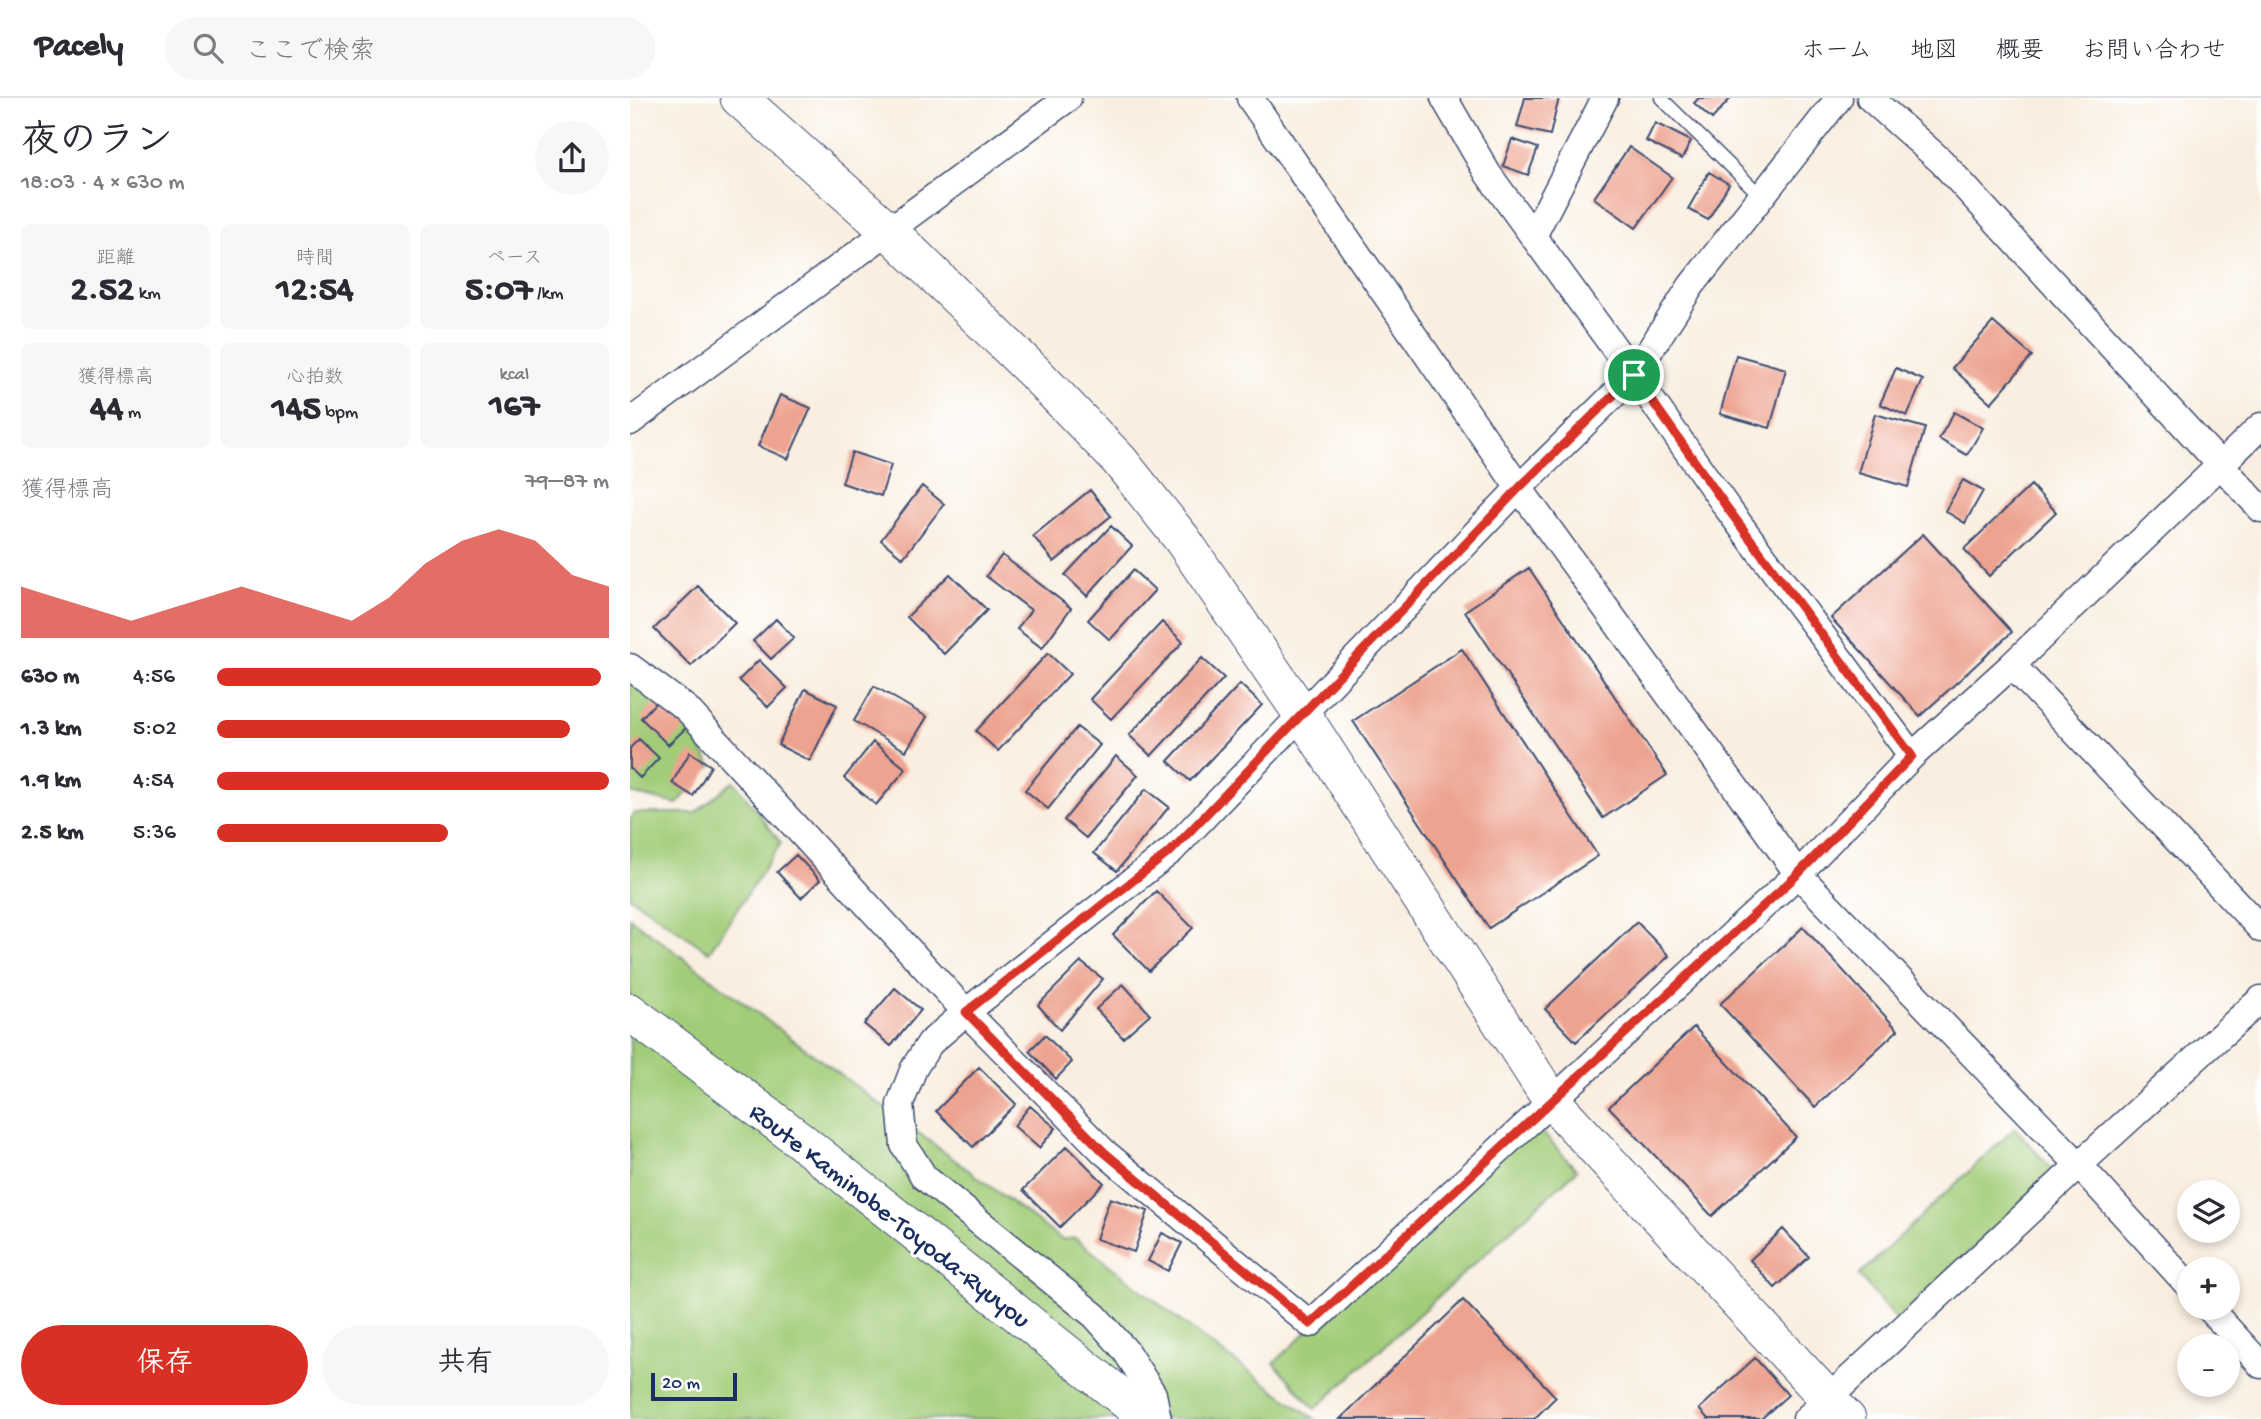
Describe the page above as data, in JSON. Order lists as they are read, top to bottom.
{
  "streets": {
    "street": ["Route Kaminobe-Toyoda-Ryuyou"]
  },
  "scale_bar": "20 m",
  "page": {
    "header": "Pacely",
    "search": "ここで検索",
    "nav": [
      "ホーム",
      "地図",
      "概要",
      "お問い合わせ"
    ],
    "heading": ["夜のラン", "18:03 · 4 × 630 m"],
    "stats": [
      ["距離", "2.52 km"],
      ["時間", "12:54"],
      ["ペース", "5:07 /km"],
      ["獲得標高", "44 m"],
      ["心拍数", "145 bpm"],
      ["kcal", "167"]
    ],
    "chart": ["獲得標高", "79–87 m"],
    "list": [
      {
        "name": "630 m",
        "note": "4:56"
      },
      {
        "name": "1.3 km",
        "note": "5:02"
      },
      {
        "name": "1.9 km",
        "note": "4:54"
      },
      {
        "name": "2.5 km",
        "note": "5:36"
      }
    ],
    "map_buttons": ["+", "−"],
    "buttons": ["保存", "共有"],
    "scale": "20 m"
  }
}
